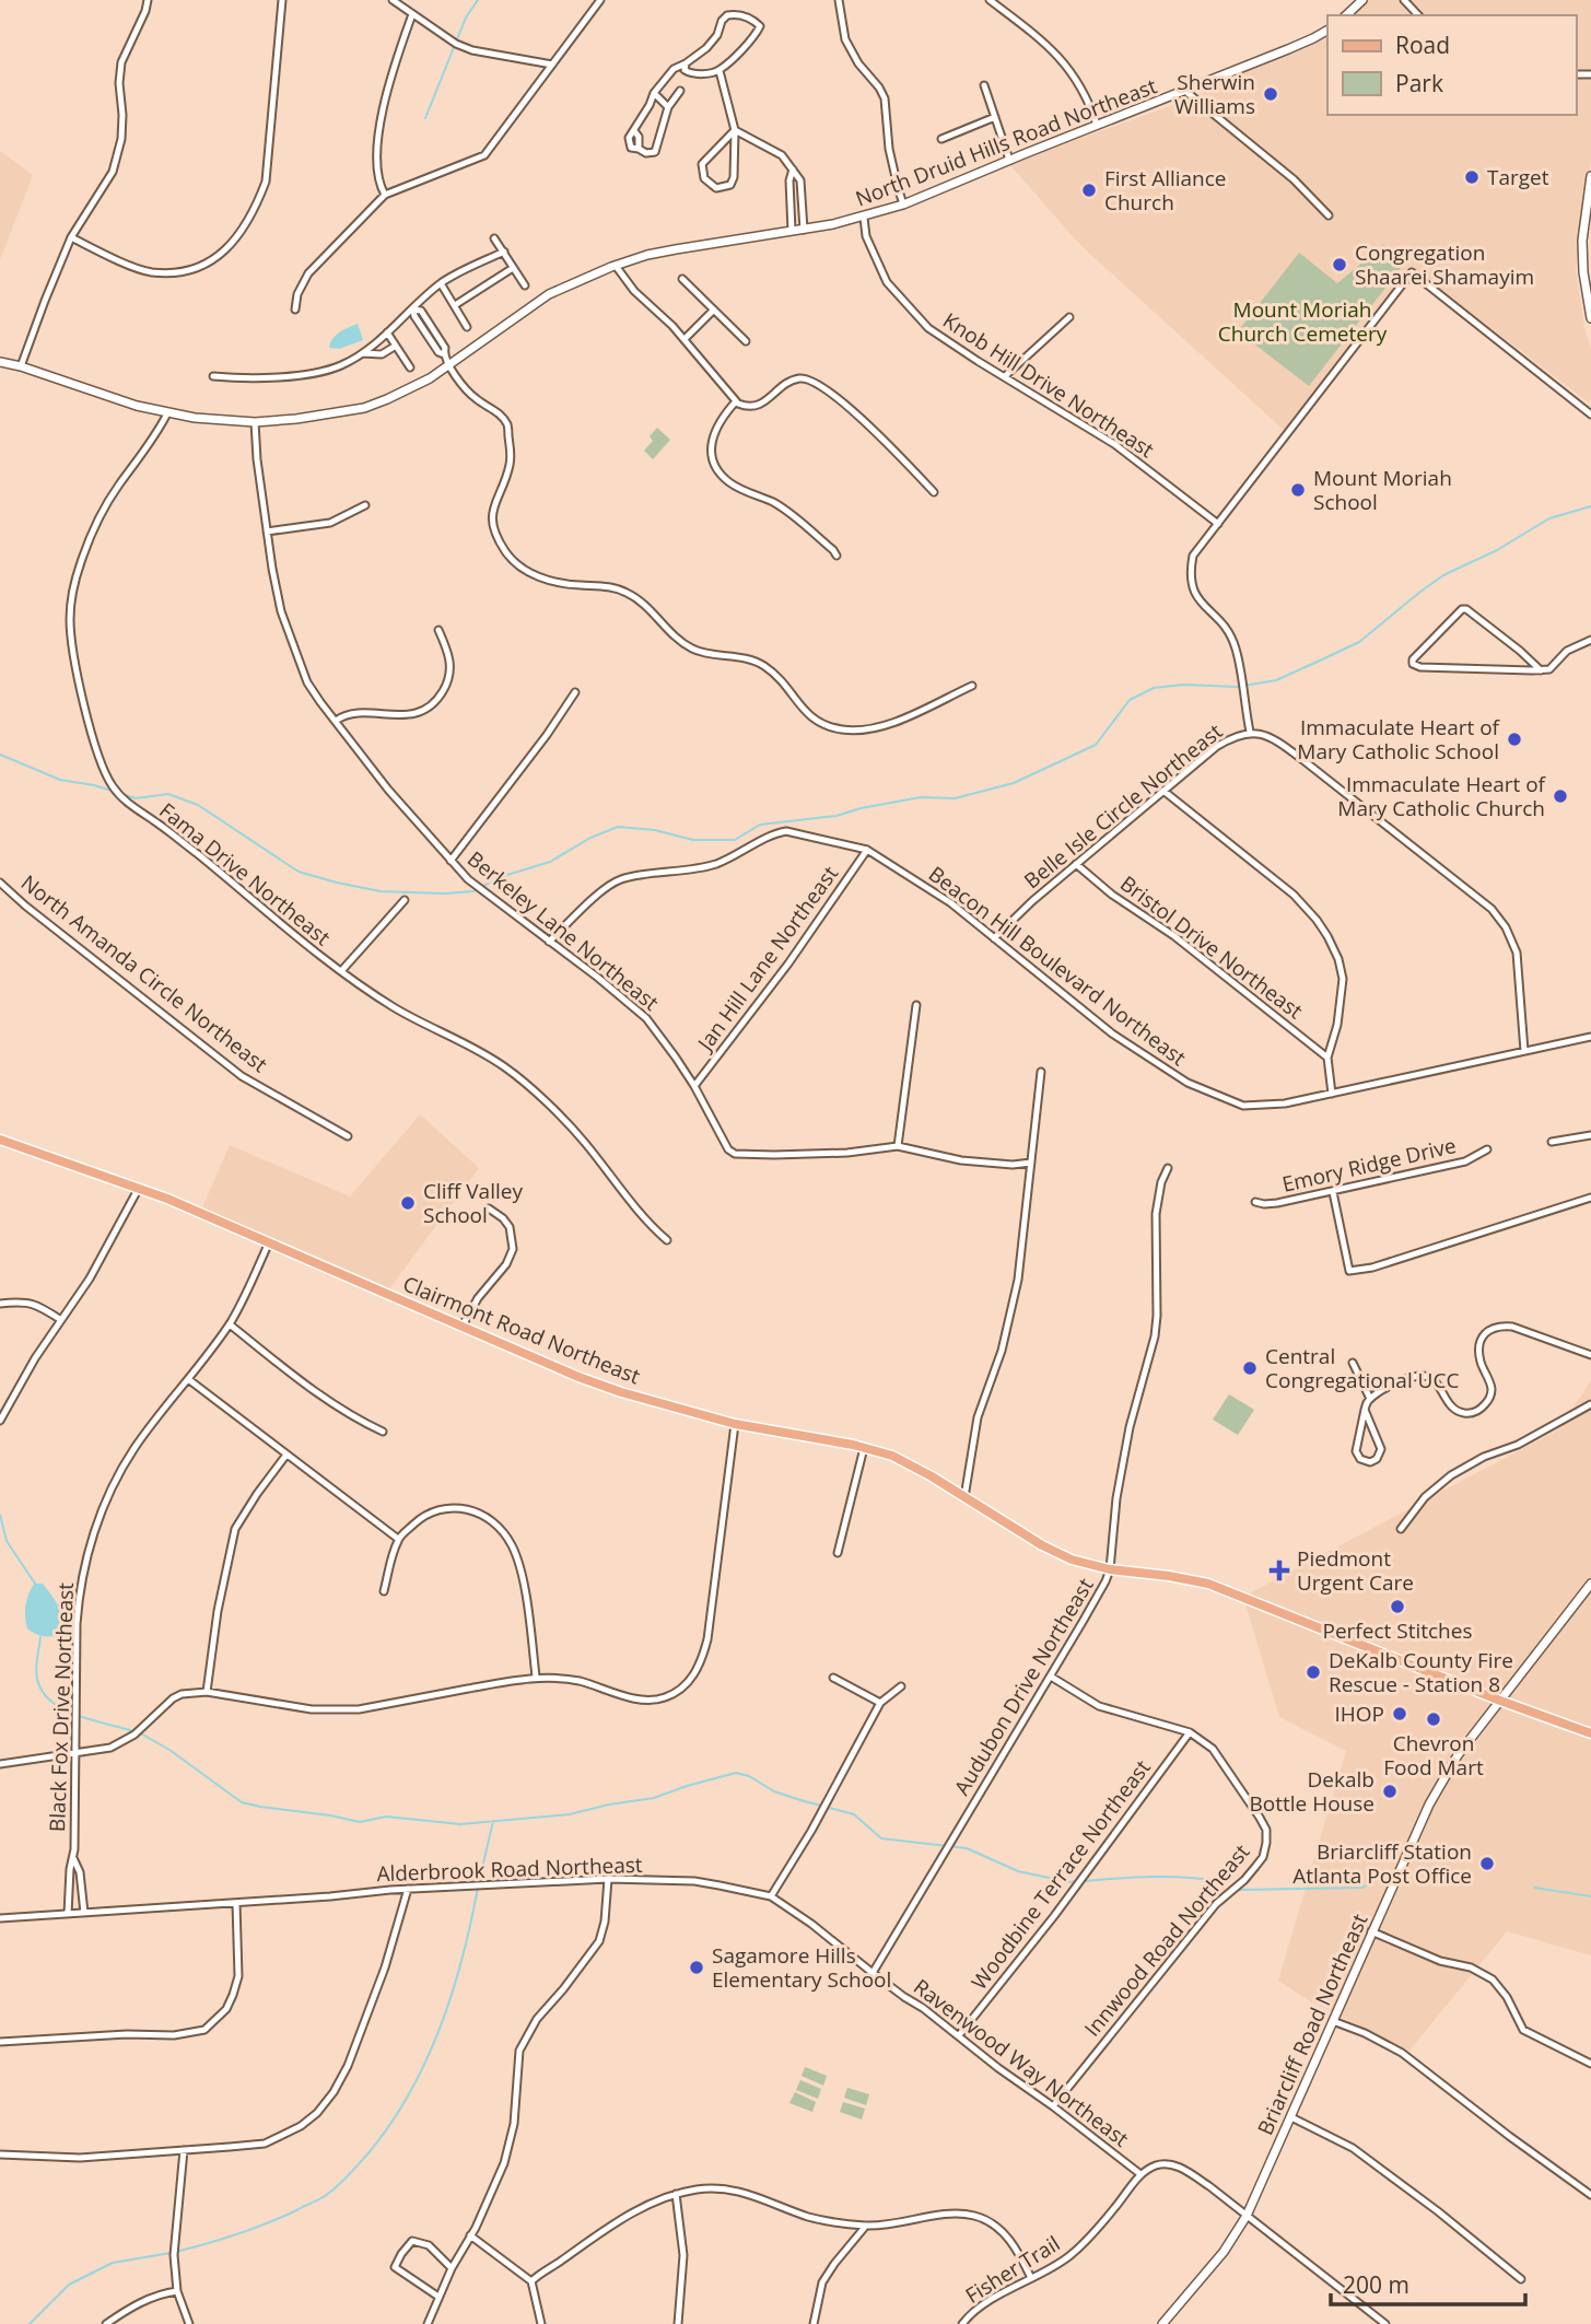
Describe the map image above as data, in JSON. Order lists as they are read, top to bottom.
{
  "streets": {
    "main road": ["North Druid Hills Road Northeast", "Clairmont Road Northeast", "Briarcliff Road Northeast"],
    "street": [
      "Knob Hill Drive Northeast",
      "Belle Isle Circle Northeast",
      "Fama Drive Northeast",
      "Berkeley Lane Northeast",
      "Bristol Drive Northeast",
      "Jan Hill Lane Northeast",
      "Beacon Hill Boulevard Northeast",
      "North Amanda Circle Northeast",
      "Emory Ridge Drive",
      "Audubon Drive Northeast",
      "Black Fox Drive Northeast",
      "Alderbrook Road Northeast",
      "Woodbine Terrace Northeast",
      "Innwood Road Northeast",
      "Ravenwood Way Northeast",
      "Fisher Trail"
    ]
  },
  "crossings": [
    ["North Druid Hills Road Northeast", "Knob Hill Drive Northeast"],
    ["North Druid Hills Road Northeast", "Fama Drive Northeast"],
    ["North Druid Hills Road Northeast", "Berkeley Lane Northeast"],
    ["Belle Isle Circle Northeast", "Bristol Drive Northeast"],
    ["Belle Isle Circle Northeast", "Beacon Hill Boulevard Northeast"],
    ["Berkeley Lane Northeast", "Jan Hill Lane Northeast"],
    ["Jan Hill Lane Northeast", "Beacon Hill Boulevard Northeast"],
    ["Clairmont Road Northeast", "Audubon Drive Northeast"],
    ["Clairmont Road Northeast", "Black Fox Drive Northeast"],
    ["Clairmont Road Northeast", "Briarcliff Road Northeast"],
    ["Audubon Drive Northeast", "Innwood Road Northeast"],
    ["Audubon Drive Northeast", "Ravenwood Way Northeast"],
    ["Black Fox Drive Northeast", "Alderbrook Road Northeast"],
    ["Alderbrook Road Northeast", "Ravenwood Way Northeast"],
    ["Woodbine Terrace Northeast", "Innwood Road Northeast"],
    ["Woodbine Terrace Northeast", "Ravenwood Way Northeast"],
    ["Innwood Road Northeast", "Ravenwood Way Northeast"],
    ["Ravenwood Way Northeast", "Fisher Trail"]
  ],
  "parks": ["Mount Moriah Church Cemetery"],
  "places": {
    "other": [
      "Sherwin Williams",
      "Target",
      "First Alliance Church",
      "Congregation Shaarei Shamayim",
      "Mount Moriah School",
      "Immaculate Heart of Mary Catholic School",
      "Immaculate Heart of Mary Catholic Church",
      "Cliff Valley School",
      "Central Congregational UCC",
      "Perfect Stitches",
      "DeKalb County Fire Rescue - Station 8",
      "IHOP",
      "Chevron Food Mart",
      "Dekalb Bottle House",
      "Briarcliff Station Atlanta Post Office",
      "Sagamore Hills Elementary School"
    ],
    "health": ["Piedmont Urgent Care"]
  },
  "legend": ["Road", "Park"],
  "scale_bar": "200 m"
}
